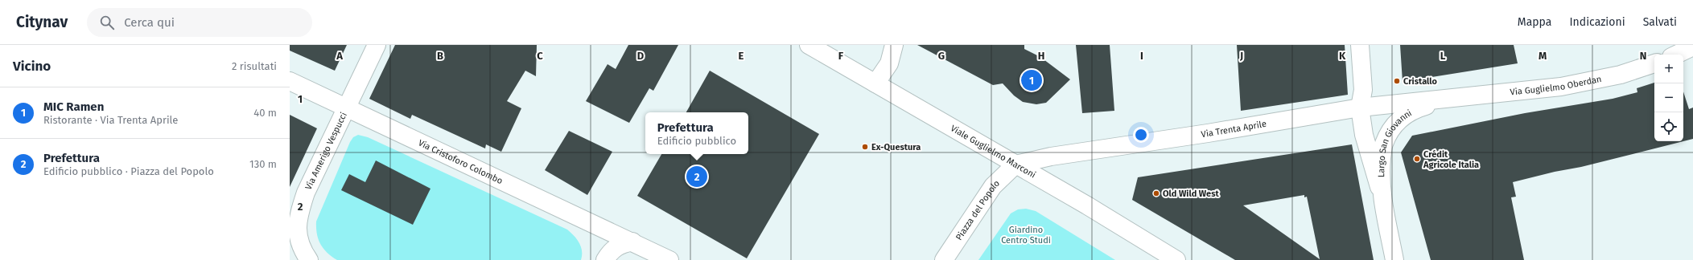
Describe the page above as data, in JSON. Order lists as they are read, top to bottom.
{
  "streets": {
    "main road": [
      "Via Guglielmo Oberdan",
      "Via Trenta Aprile",
      "Largo San Giovanni",
      "Via Amerigo Vespucci",
      "Viale Guglielmo Marconi",
      "Via Cristoforo Colombo",
      "Piazza del Popolo"
    ]
  },
  "crossings": [
    ["Via Guglielmo Oberdan", "Via Trenta Aprile"],
    ["Via Guglielmo Oberdan", "Largo San Giovanni"],
    ["Via Trenta Aprile", "Largo San Giovanni"],
    ["Via Trenta Aprile", "Viale Guglielmo Marconi"],
    ["Via Trenta Aprile", "Piazza del Popolo"],
    ["Via Amerigo Vespucci", "Via Cristoforo Colombo"],
    ["Viale Guglielmo Marconi", "Piazza del Popolo"]
  ],
  "parks": ["Giardino Centro Studi"],
  "places": [
    "Cristallo",
    "Ex-Questura",
    "Crédit Agricole Italia",
    "Old Wild West"
  ],
  "page": {
    "header": "Citynav",
    "search": "Cerca qui",
    "nav": ["Mappa", "Indicazioni", "Salvati"],
    "heading": ["Vicino", "2 risultati"],
    "map_buttons": ["+", "−"],
    "pins": ["1", "2"],
    "list": [
      {
        "mark": "1",
        "name": "MIC Ramen",
        "note": "Ristorante · Via Trenta Aprile",
        "value": "40 m"
      },
      {
        "mark": "2",
        "name": "Prefettura",
        "note": "Edificio pubblico · Piazza del Popolo",
        "value": "130 m"
      }
    ],
    "popup": ["Prefettura", "Edificio pubblico"]
  },
  "grid": {
    "columns": [
      "A",
      "B",
      "C",
      "D",
      "E",
      "F",
      "G",
      "H",
      "I",
      "J",
      "K",
      "L",
      "M",
      "N"
    ],
    "rows": ["1", "2"]
  }
}
